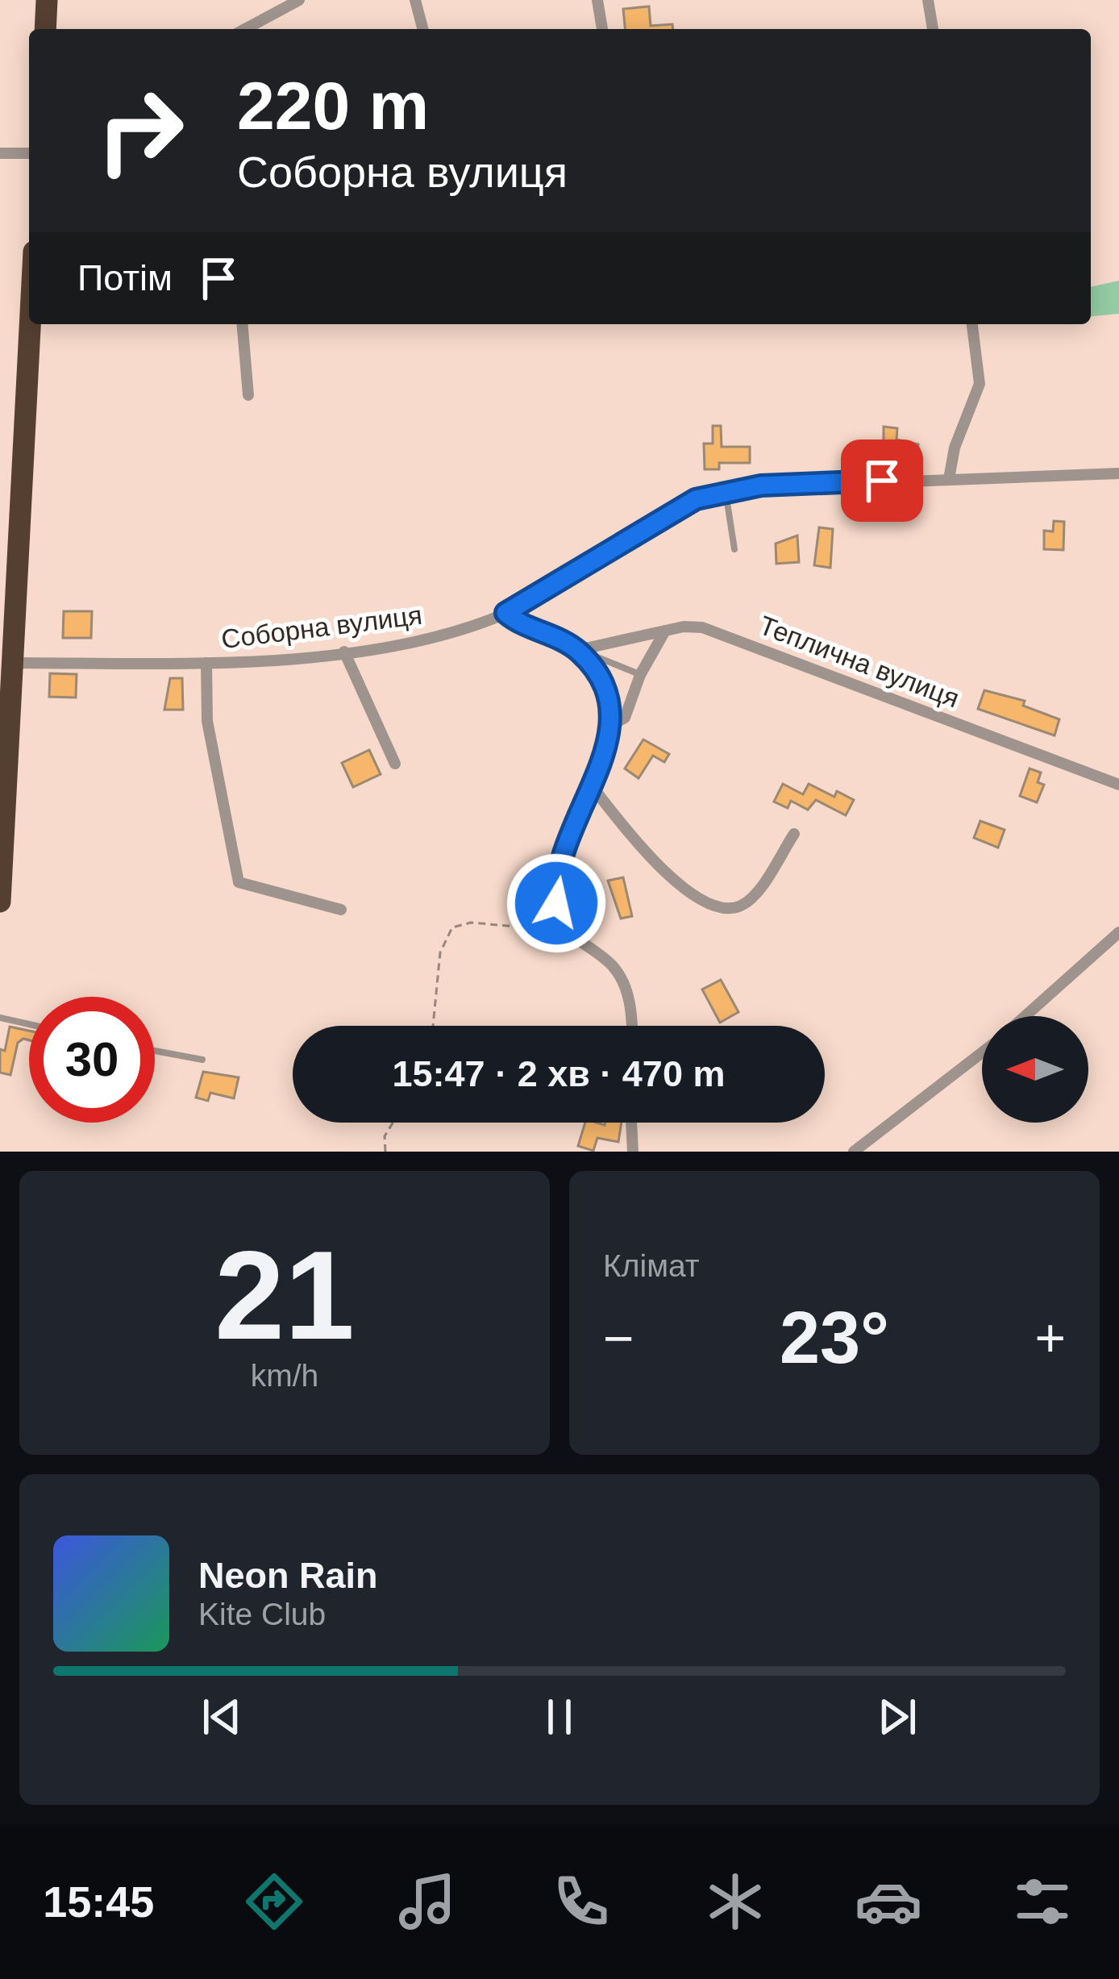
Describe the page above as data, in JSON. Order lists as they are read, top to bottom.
{
  "streets": {
    "street": ["Соборна вулиця", "Теплична вулиця"]
  },
  "north": "left",
  "page": {
    "turn": ["220 m", "Соборна вулиця"],
    "then": "Потім",
    "limit": "30",
    "trip": "15:47 · 2 хв · 470 m",
    "tile": [
      ["21", "km/h"],
      "Клімат"
    ],
    "heat": ["−", "23°", "+"],
    "song": ["Neon Rain", "Kite Club"],
    "tabs": "15:45"
  }
}
